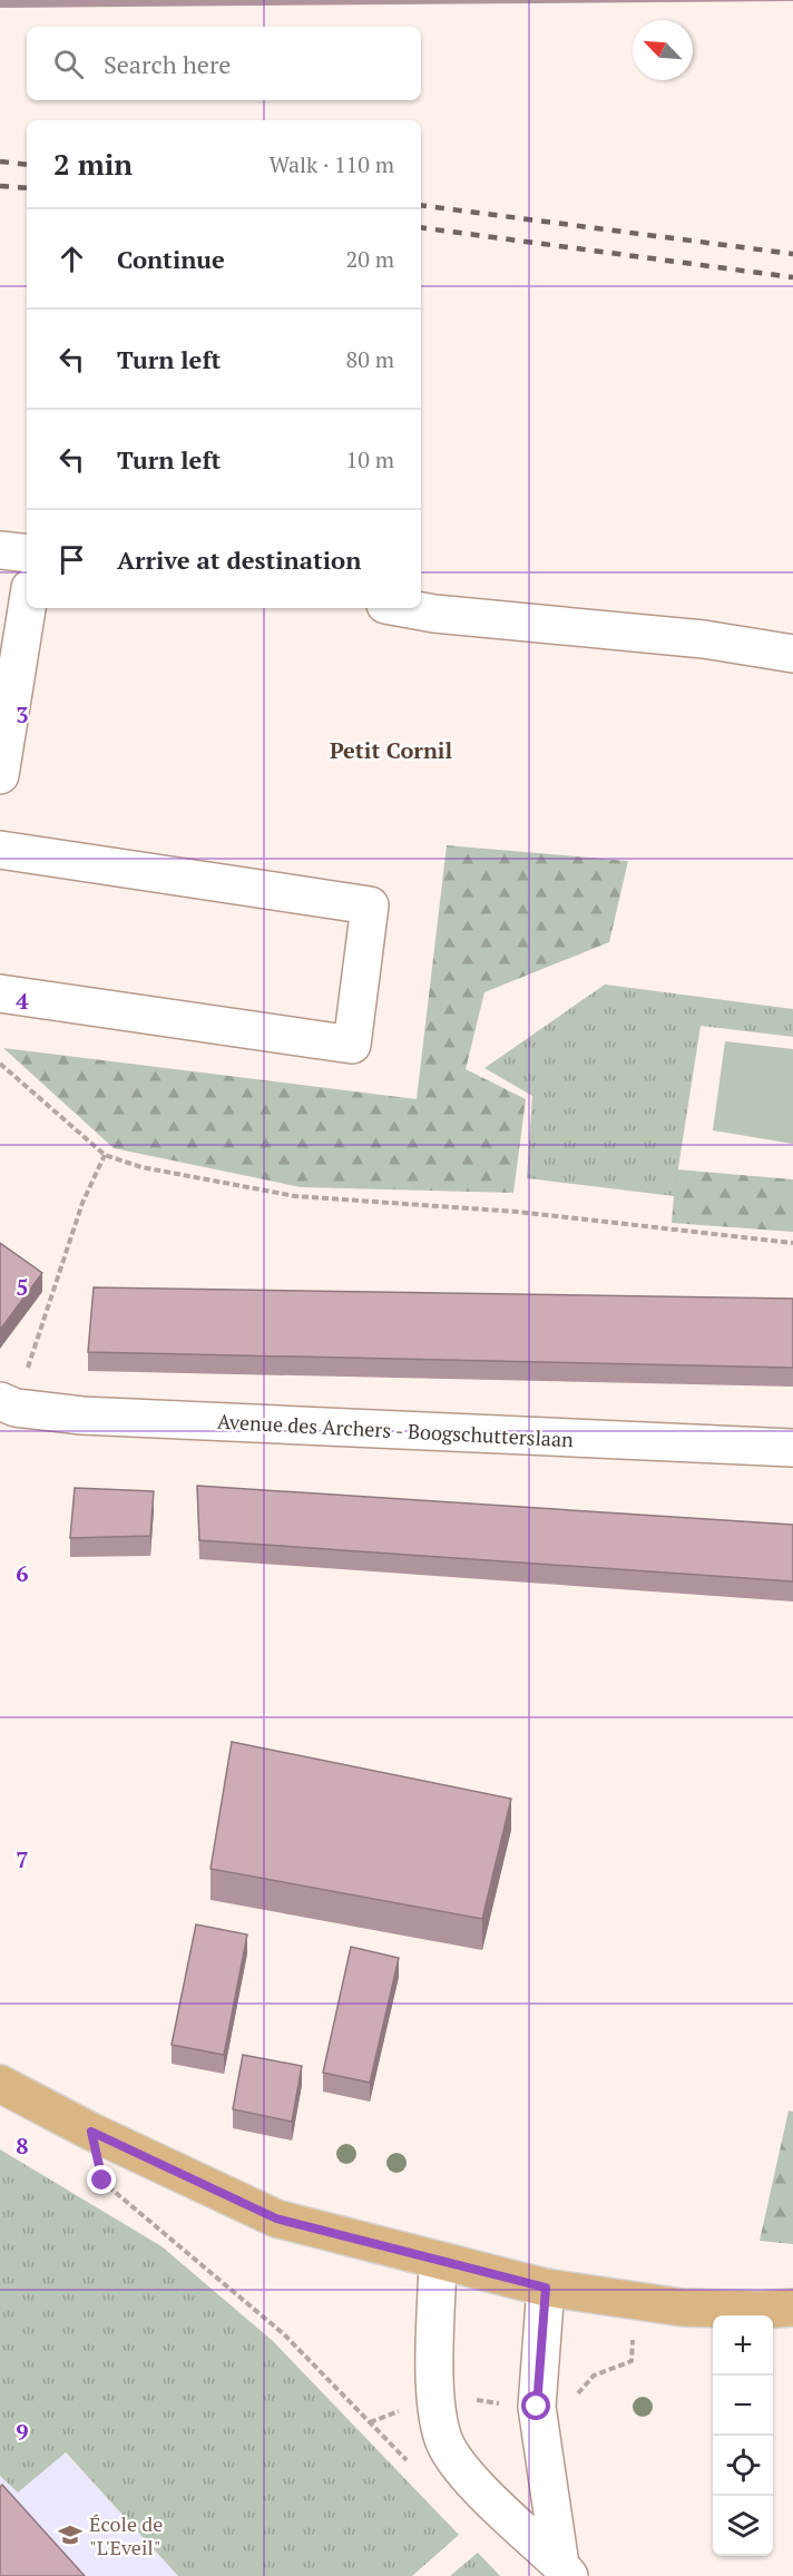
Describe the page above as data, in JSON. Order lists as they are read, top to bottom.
{
  "streets": {
    "street": ["Avenue des Archers - Boogschutterslaan"]
  },
  "districts": ["Petit Cornil"],
  "places": {
    "school or university": ["École de \"L'Eveil\""]
  },
  "north": "top left",
  "page": {
    "search": "Search here",
    "heading": ["2 min", "Walk · 110 m"],
    "list": [
      ["Continue", "20 m"],
      ["Turn left", "80 m"],
      ["Turn left", "10 m"],
      "Arrive at destination"
    ],
    "map_buttons": ["+", "−"]
  },
  "grid": {
    "rows": [
      "3",
      "4",
      "5",
      "6",
      "7",
      "8",
      "9"
    ]
  }
}
